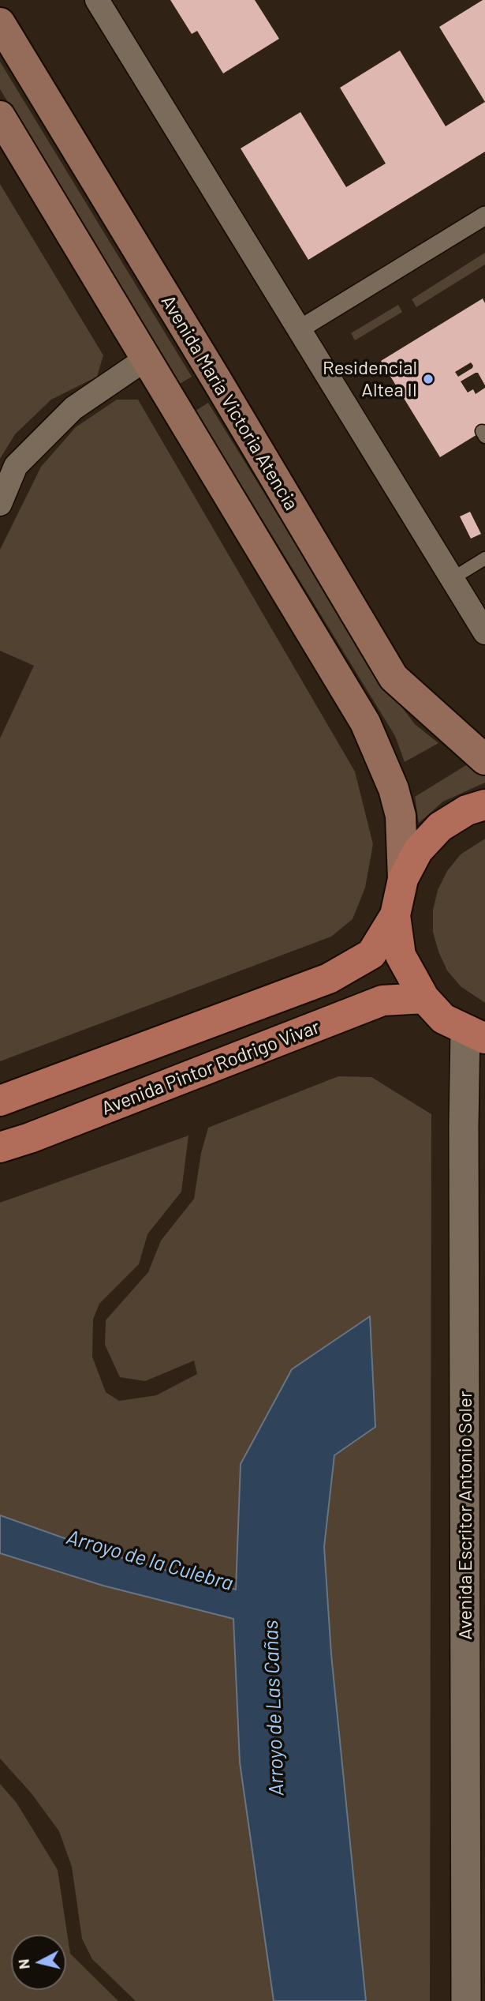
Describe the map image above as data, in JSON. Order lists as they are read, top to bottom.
{
  "streets": {
    "main road": ["Avenida María Victoria Atencia", "Avenida Pintor Rodrigo Vivar"],
    "street": ["Avenida Escritor Antonio Soler"]
  },
  "water": ["Arroyo de la Culebra", "Arroyo de Las Cañas"],
  "places": ["Residencial Altea II"],
  "north": "left"
}
